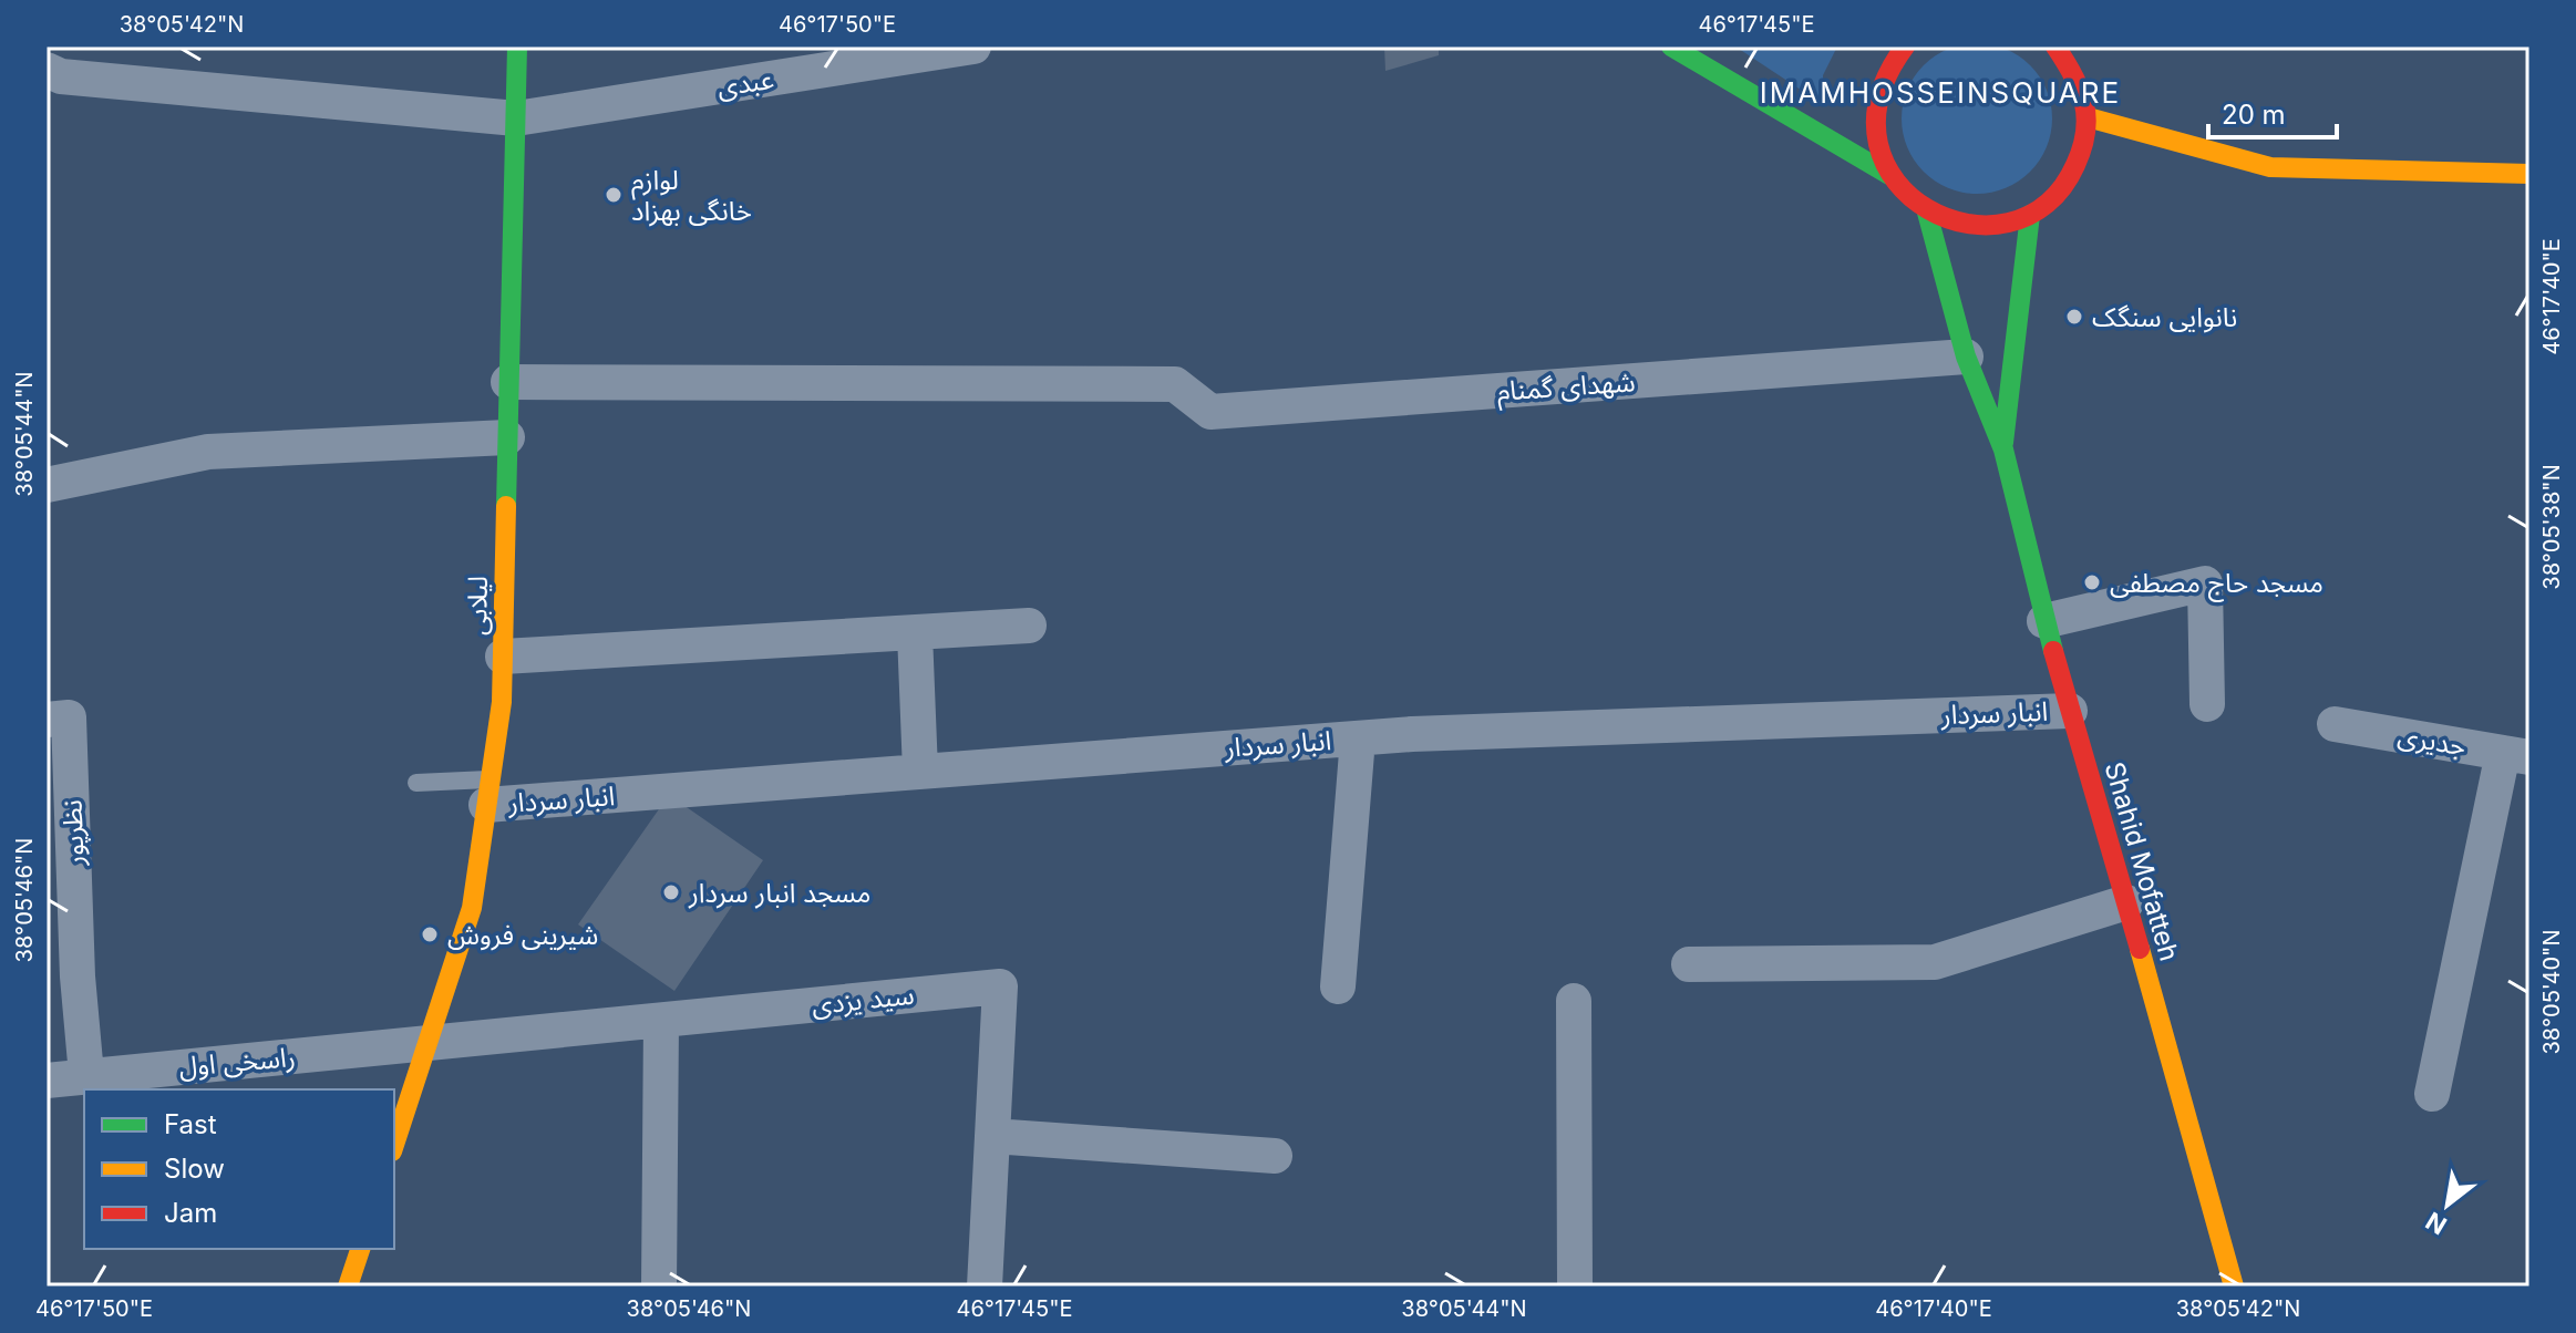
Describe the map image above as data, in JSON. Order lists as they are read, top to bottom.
{
  "streets": {
    "main road": ["لیلابی", "Shahid Mofatteh"],
    "street": [
      "عبدی",
      "شهدای گمنام",
      "انبار سردار",
      "جدیری",
      "نظرپور",
      "سید یزدی",
      "راسخی اول"
    ]
  },
  "crossings": [
    ["عبدی", "لیلابی"],
    ["شهدای گمنام", "لیلابی"],
    ["لیلابی", "انبار سردار"],
    ["لیلابی", "سید یزدی"],
    ["لیلابی", "راسخی اول"],
    ["انبار سردار", "Shahid Mofatteh"],
    ["نظرپور", "راسخی اول"],
    ["سید یزدی", "راسخی اول"]
  ],
  "districts": ["IMAMHOSSEINSQUARE"],
  "places": [
    "لوازم خانگی بهزاد",
    "نانوایی سنگک",
    "مسجد حاج مصطفی",
    "مسجد انبار سردار",
    "شیرینی فروش"
  ],
  "legend": ["Fast", "Slow", "Jam"],
  "scale_bar": "20 m",
  "north": "bottom left",
  "coordinates": [
    "38°05'42\"N",
    "46°17'50\"E",
    "46°17'45\"E",
    "46°17'40\"E",
    "38°05'44\"N",
    "38°05'38\"N",
    "38°05'46\"N",
    "38°05'40\"N"
  ]
}
